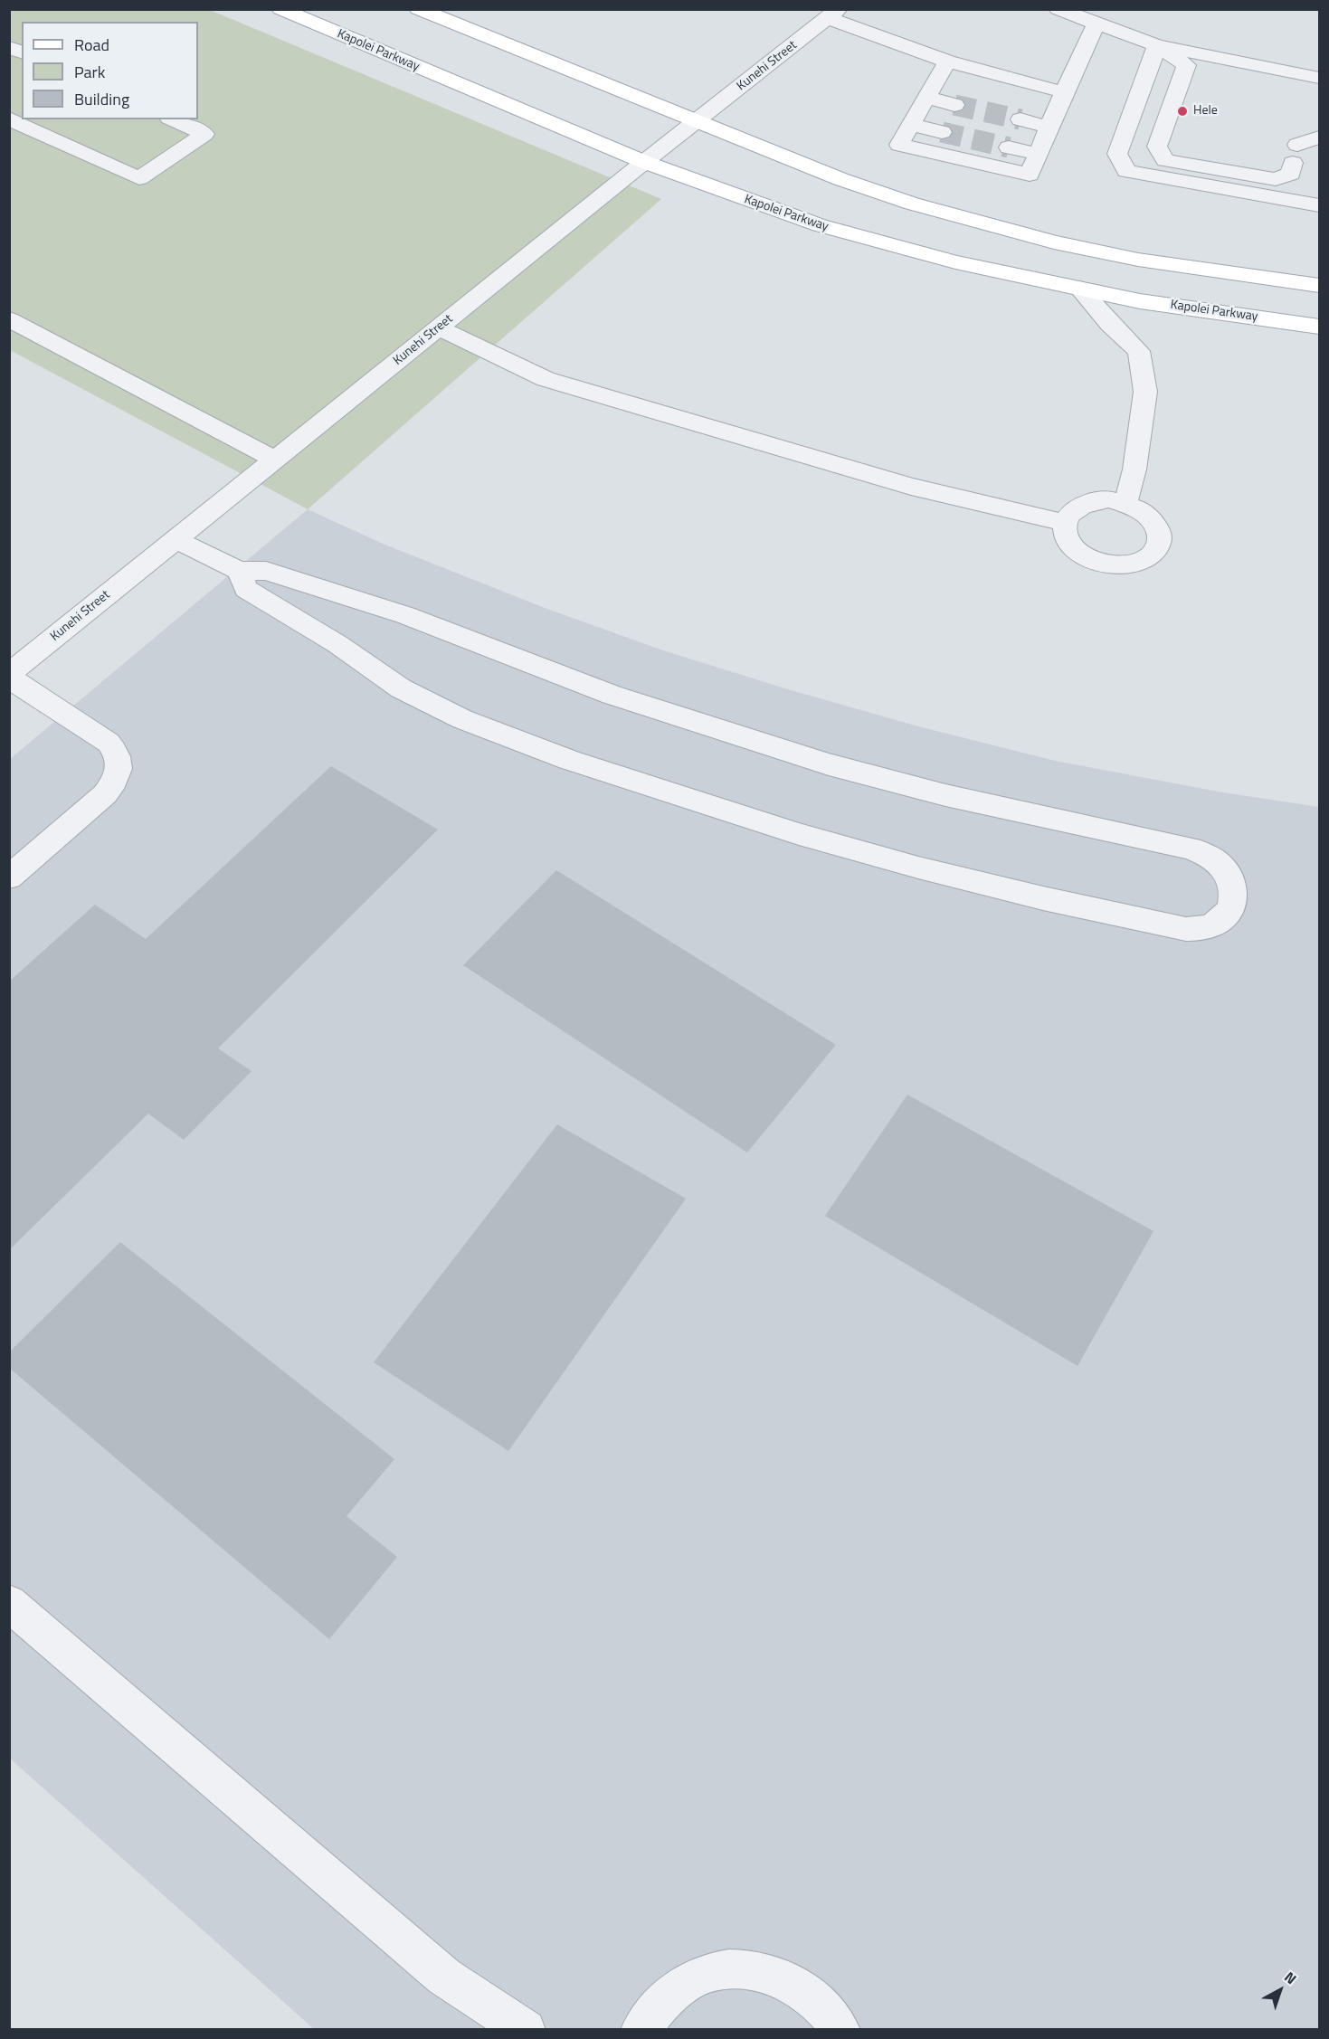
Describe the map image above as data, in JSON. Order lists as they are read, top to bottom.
{
  "streets": {
    "main road": ["Kapolei Parkway"],
    "street": ["Kunehi Street"]
  },
  "crossings": [
    ["Kapolei Parkway", "Kunehi Street"]
  ],
  "places": ["Hele"],
  "legend": ["Road", "Park", "Building"],
  "north": "top right"
}
